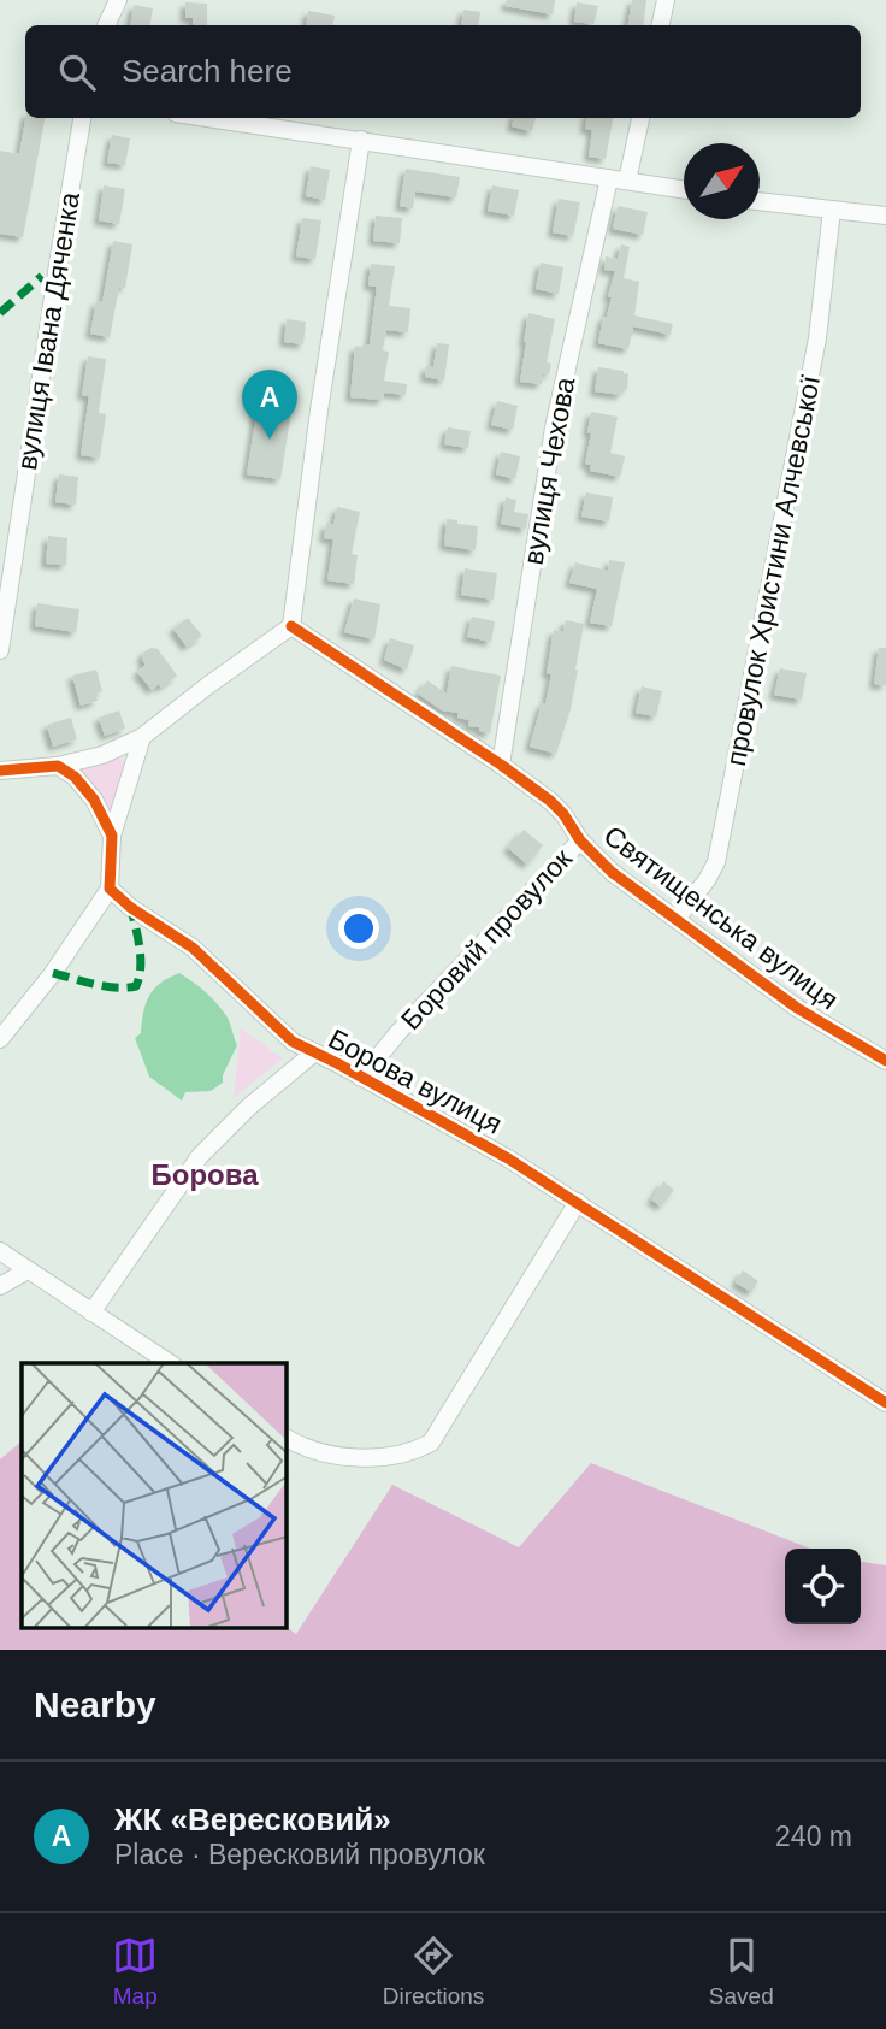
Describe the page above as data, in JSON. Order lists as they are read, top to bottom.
{
  "streets": {
    "street": [
      "вулиця Івана Дяченка",
      "вулиця Чехова",
      "провулок Христини Алчевської",
      "Святищенська вулиця",
      "Боровий провулок",
      "Борова вулиця"
    ]
  },
  "crossings": [
    ["вулиця Чехова", "Святищенська вулиця"],
    ["провулок Христини Алчевської", "Святищенська вулиця"],
    ["Святищенська вулиця", "Боровий провулок"],
    ["Боровий провулок", "Борова вулиця"]
  ],
  "districts": ["Борова"],
  "north": "top right",
  "page": {
    "search": "Search here",
    "pins": "A",
    "heading": "Nearby",
    "list": [
      {
        "mark": "A",
        "name": "ЖК «Вересковий»",
        "note": "Place · Вересковий провулок",
        "value": "240 m"
      }
    ],
    "nav": ["Map", "Directions", "Saved"]
  }
}
